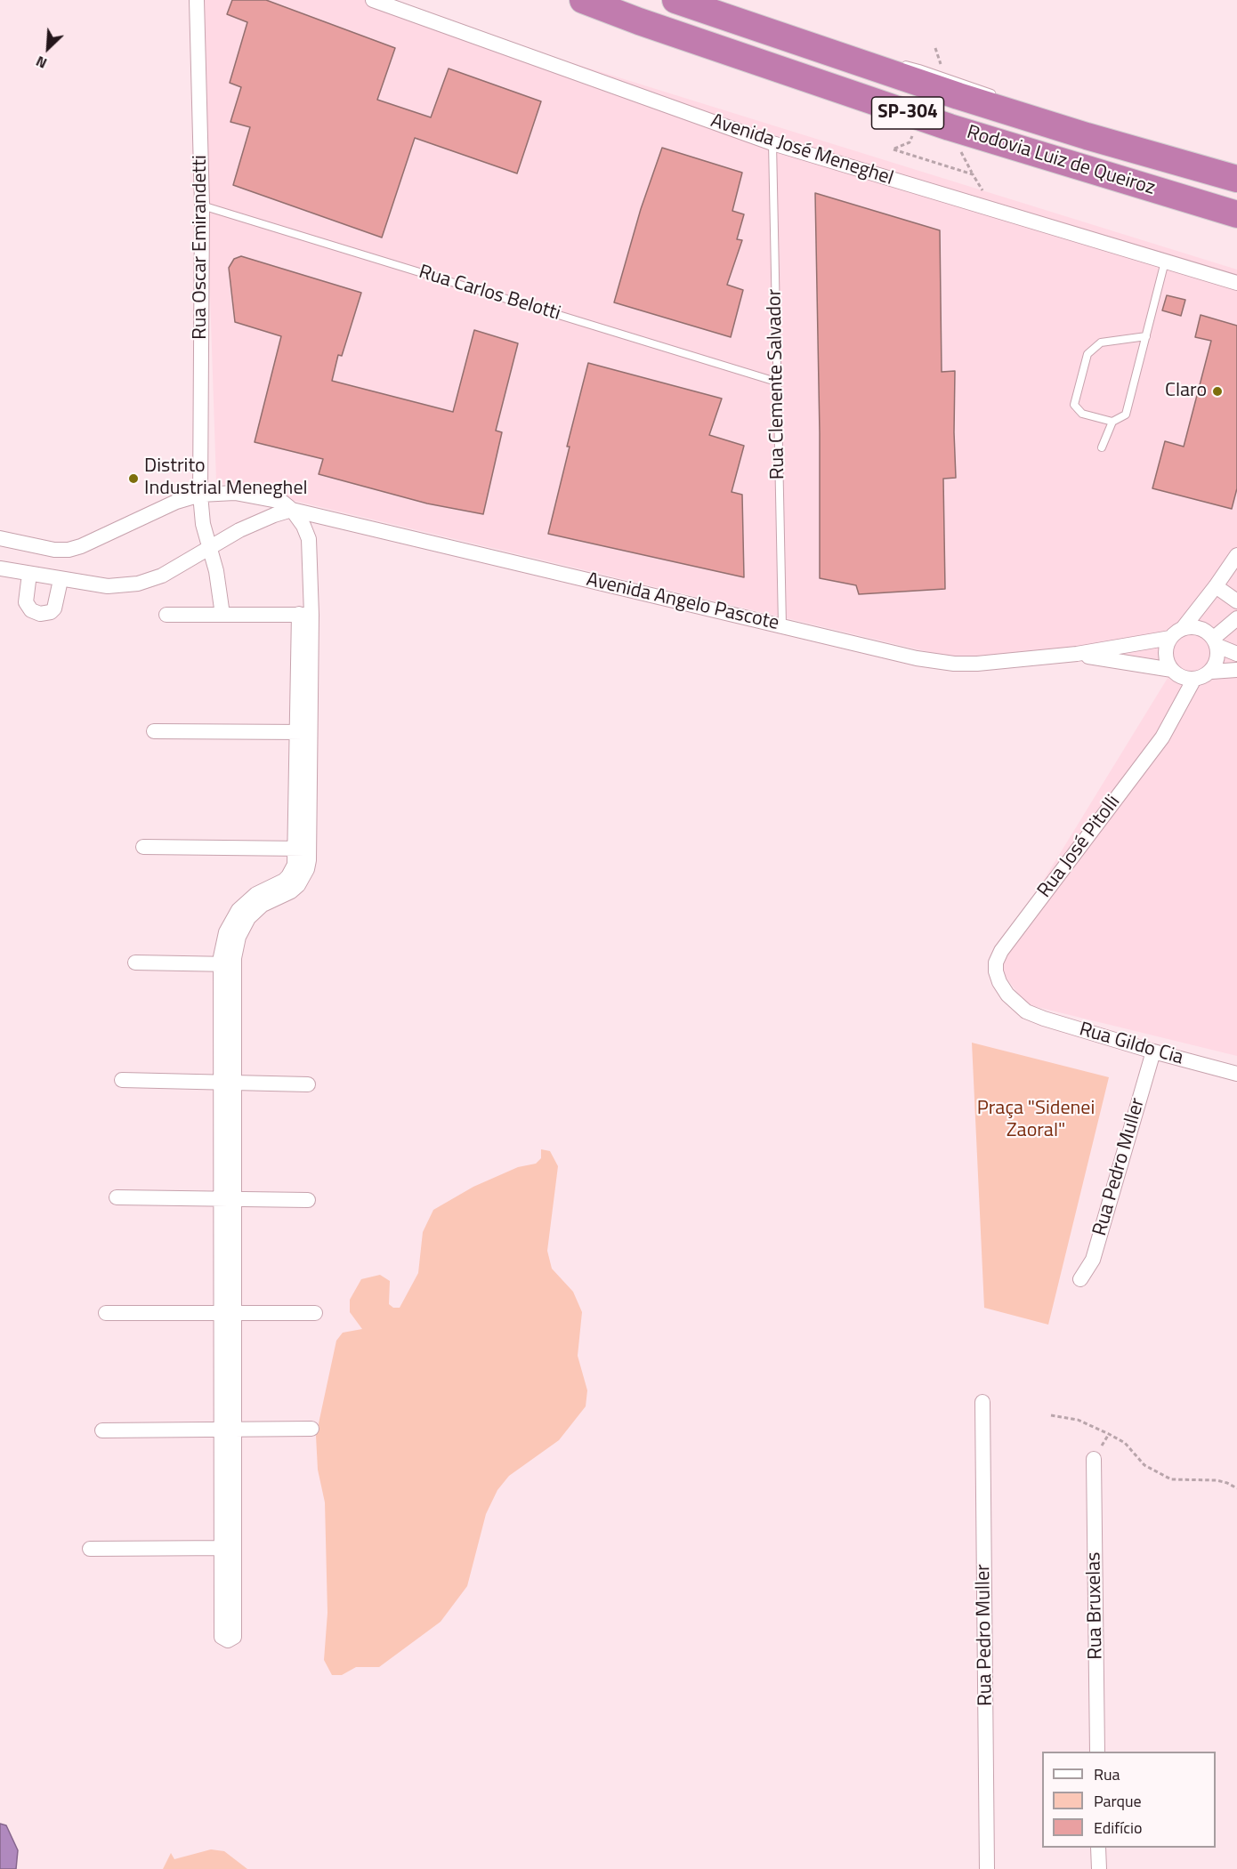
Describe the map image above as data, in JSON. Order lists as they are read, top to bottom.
{
  "streets": {
    "highway": ["SP-304", "Rodovia Luiz de Queiroz"],
    "street": [
      "Avenida José Meneghel",
      "Rua Oscar Emirandetti",
      "Avenida Angelo Pascote",
      "Rua José Pitolli",
      "Rua Gildo Cia",
      "Rua Pedro Muller",
      "Rua Bruxelas"
    ],
    "lane": ["Rua Carlos Belotti", "Rua Clemente Salvador"]
  },
  "crossings": [
    ["Avenida José Meneghel", "Rua Clemente Salvador"],
    ["Rua Oscar Emirandetti", "Rua Carlos Belotti"],
    ["Rua Oscar Emirandetti", "Avenida Angelo Pascote"],
    ["Rua Carlos Belotti", "Rua Clemente Salvador"],
    ["Rua Clemente Salvador", "Avenida Angelo Pascote"],
    ["Avenida Angelo Pascote", "Rua José Pitolli"],
    ["Rua José Pitolli", "Rua Gildo Cia"],
    ["Rua Gildo Cia", "Rua Pedro Muller"]
  ],
  "parks": ["Praça \"Sidenei Zaoral\""],
  "places": ["Claro", "Distrito Industrial Meneghel"],
  "legend": ["Rua", "Parque", "Edifício"],
  "north": "bottom left"
}
